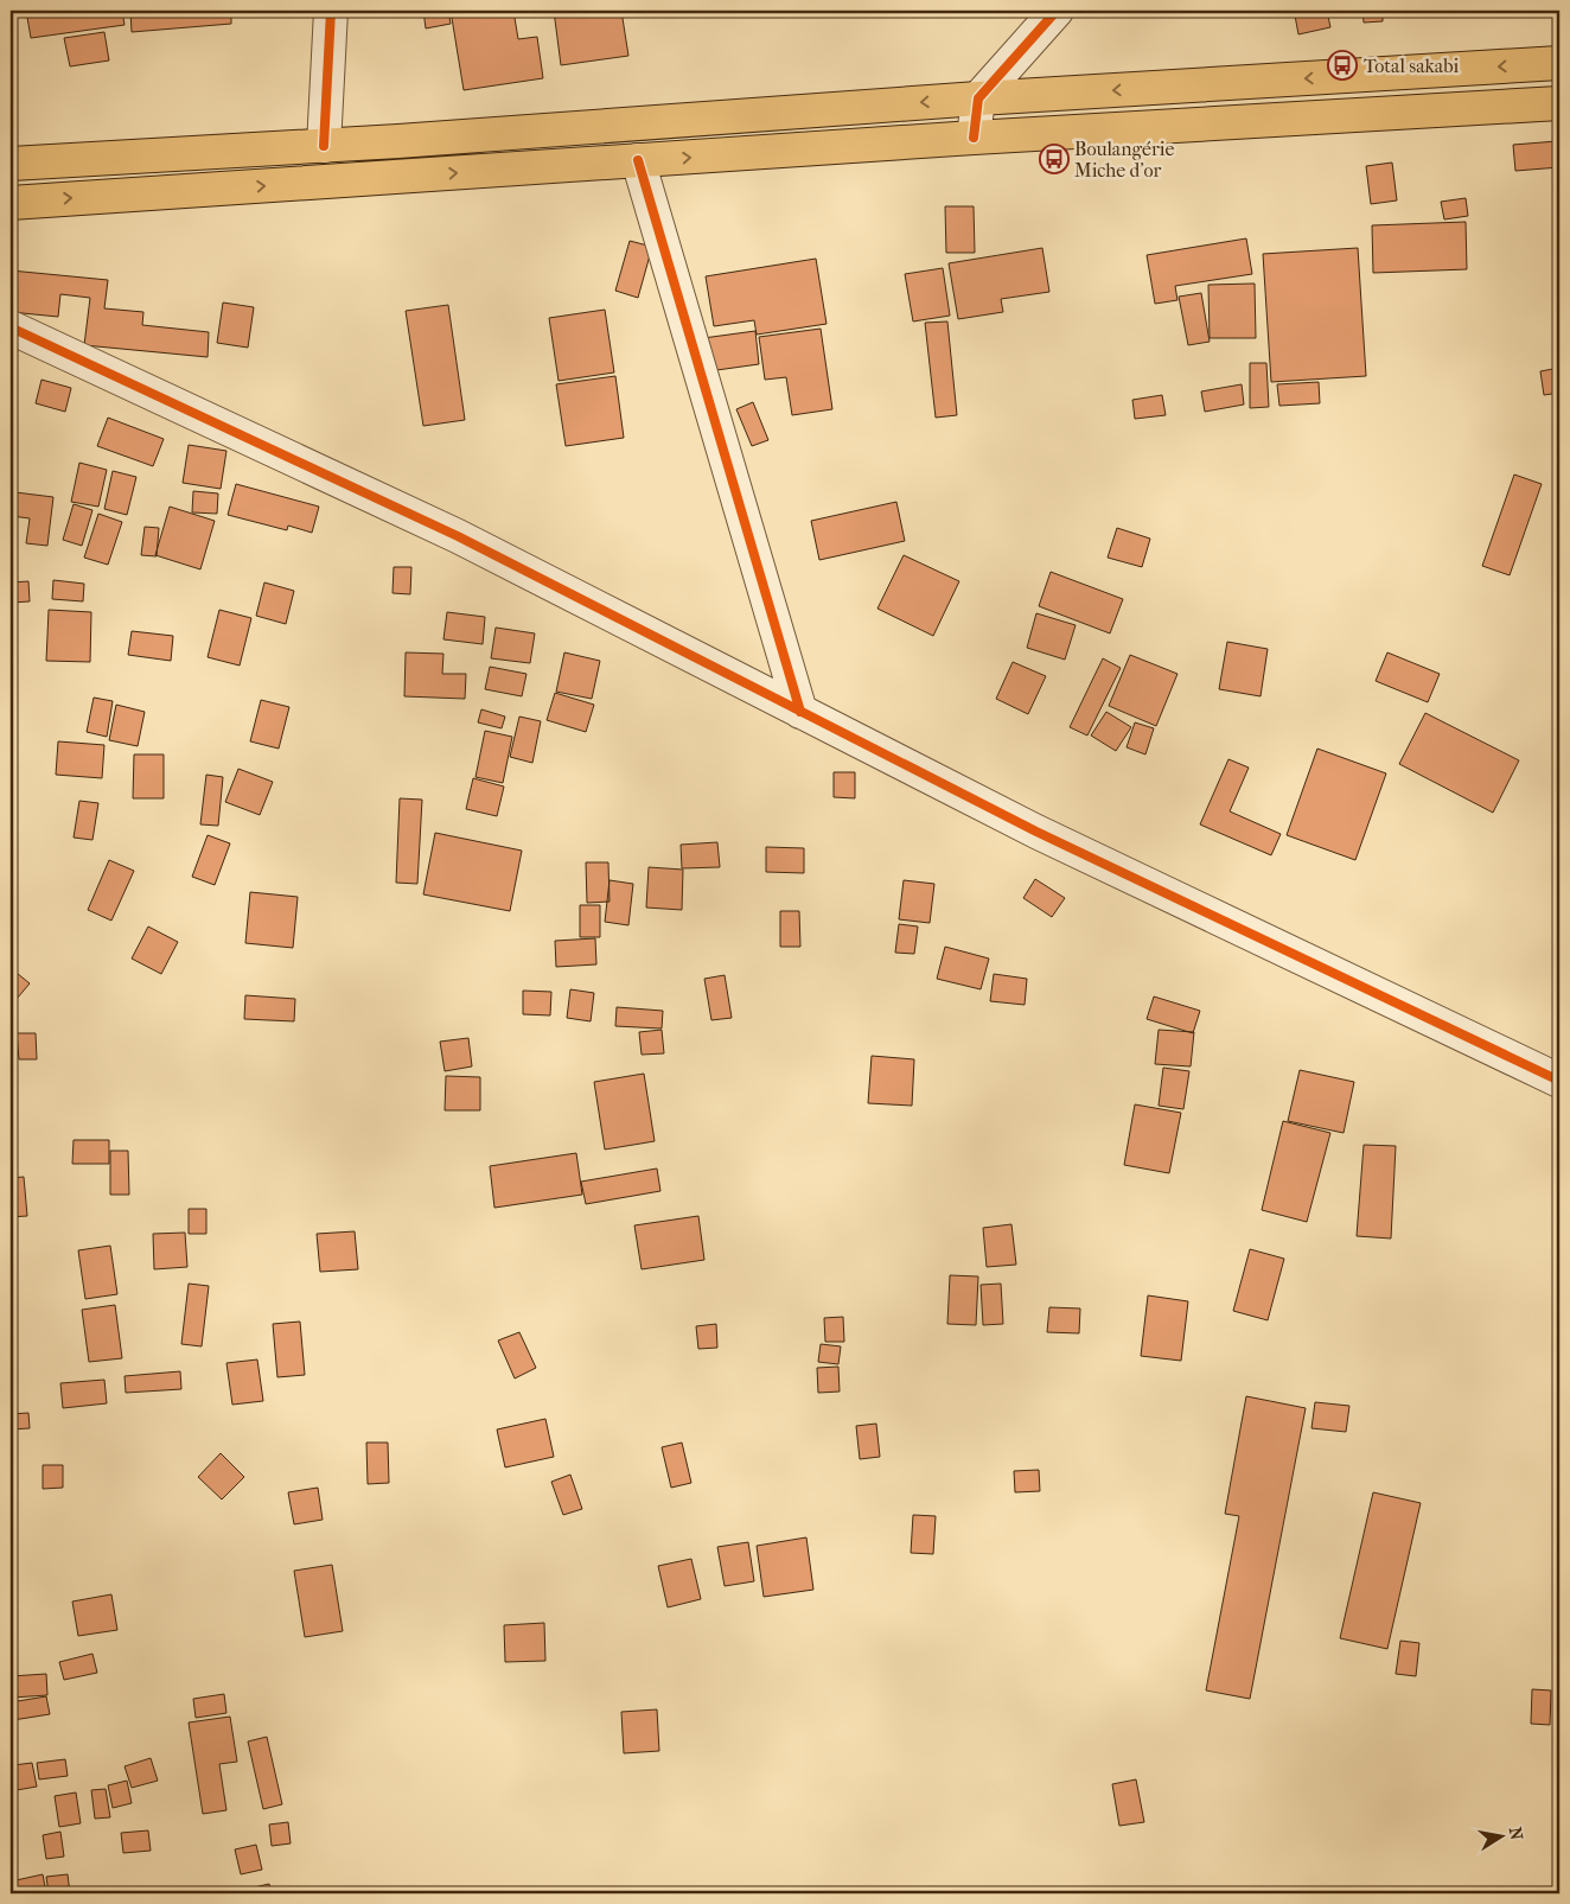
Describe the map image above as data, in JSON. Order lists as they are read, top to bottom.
{
  "places": {
    "bus stop": ["Total sakabi", "Boulangérie Miche d'or"]
  },
  "north": "right"
}
